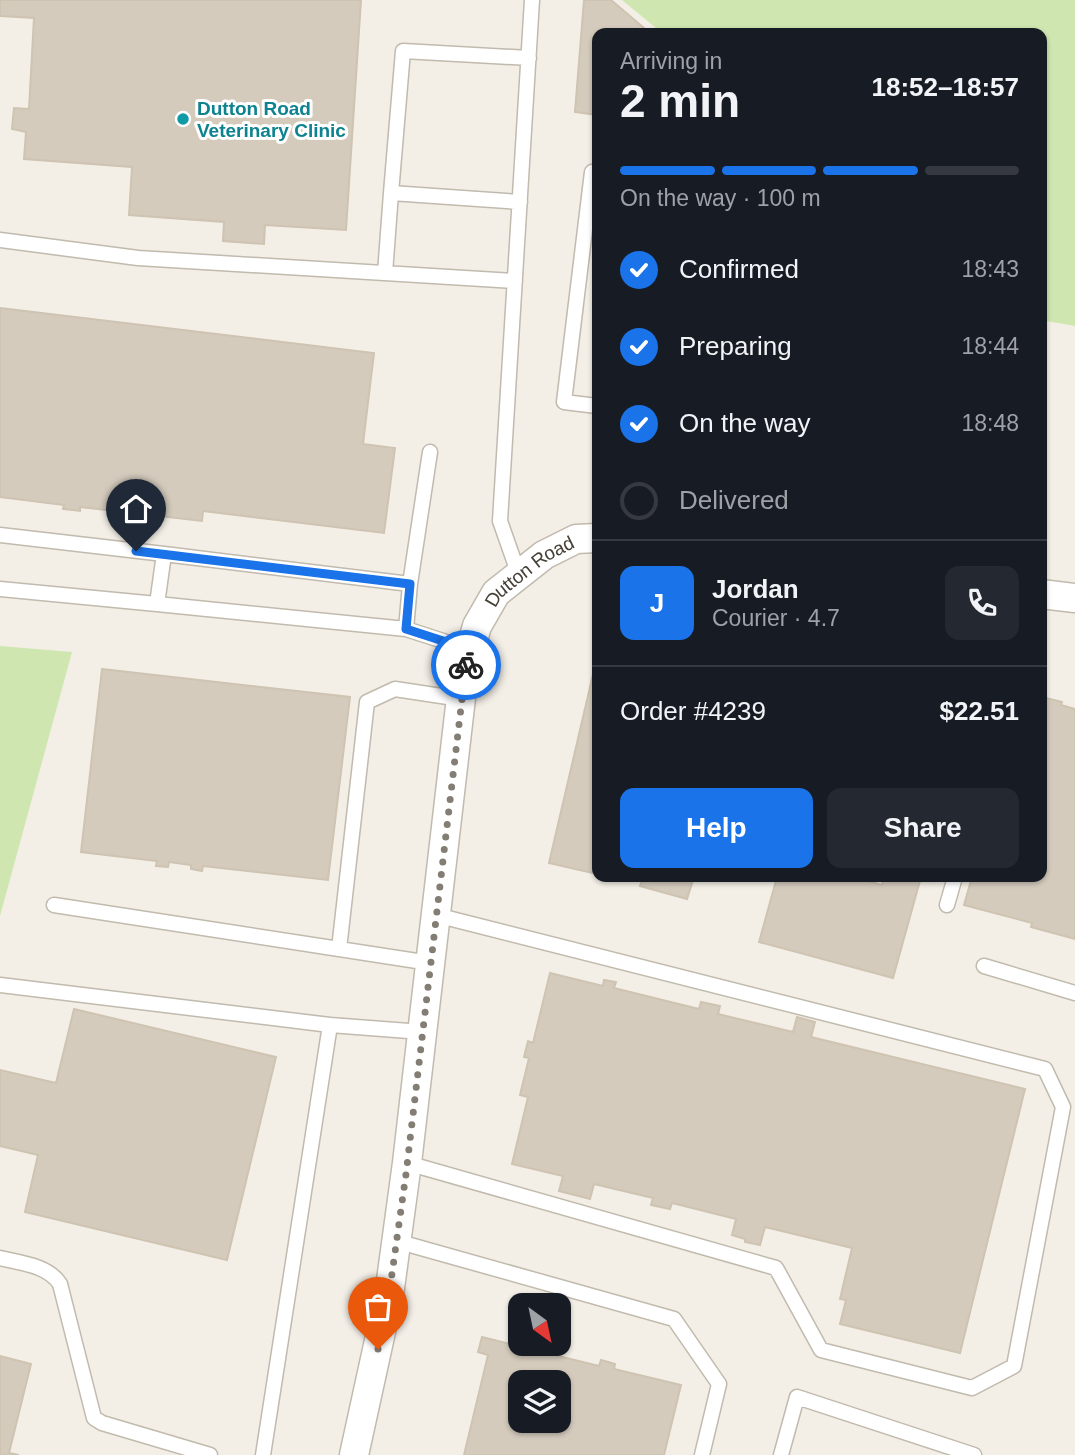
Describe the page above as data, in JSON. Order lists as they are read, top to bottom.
{
  "streets": {
    "street": ["Dutton Road"]
  },
  "places": ["Dutton Road Veterinary Clinic"],
  "north": "bottom right",
  "page": {
    "heading": ["2 min", "Arriving in", "18:52–18:57"],
    "panel": [
      "Jordan",
      "Courier · 4.7",
      "Order #4239",
      "$22.51"
    ],
    "bar": "On the way · 100 m",
    "list": [
      ["Confirmed", "18:43"],
      ["Preparing", "18:44"],
      ["On the way", "18:48"],
      "Delivered"
    ],
    "round": "J",
    "buttons": ["Help", "Share"]
  }
}
